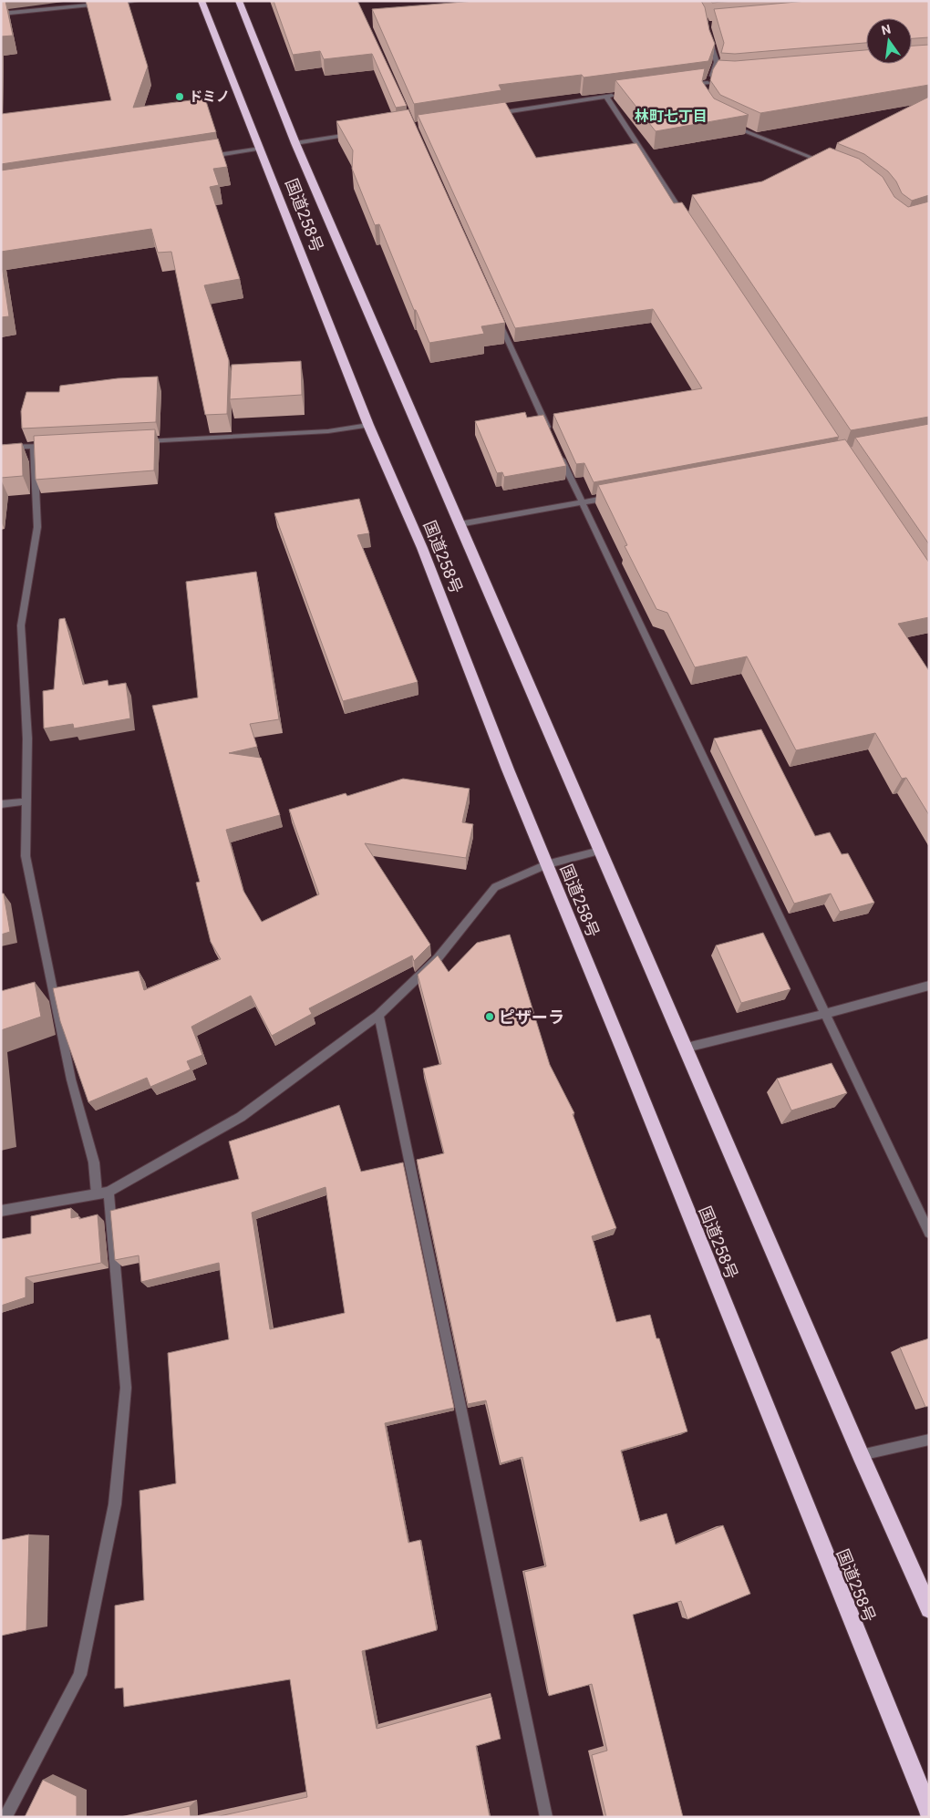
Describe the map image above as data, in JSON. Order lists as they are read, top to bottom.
{
  "streets": {
    "highway": ["国道258号"]
  },
  "districts": ["林町七丁目"],
  "places": ["ドミノ", "ピザーラ"],
  "north": "top"
}
